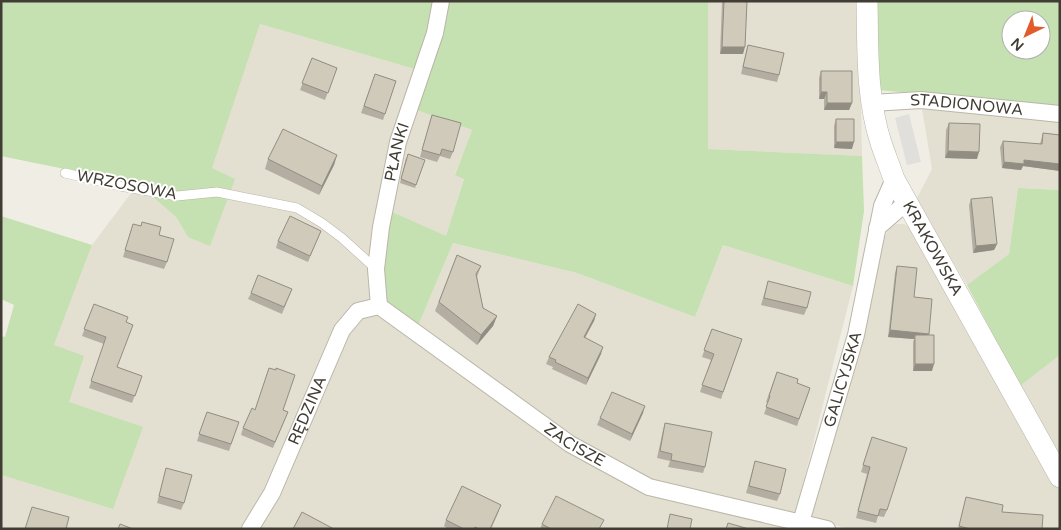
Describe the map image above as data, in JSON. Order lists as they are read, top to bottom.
{
  "streets": {
    "street": [
      "STADIONOWA",
      "PŁANKI",
      "KRAKOWSKA",
      "GALICYJSKA",
      "RĘDZINA",
      "ZACISZE"
    ],
    "lane": ["WRZOSOWA"]
  },
  "crossings": [
    ["STADIONOWA", "KRAKOWSKA"],
    ["PŁANKI", "WRZOSOWA"],
    ["PŁANKI", "RĘDZINA"],
    ["PŁANKI", "ZACISZE"],
    ["KRAKOWSKA", "GALICYJSKA"],
    ["GALICYJSKA", "ZACISZE"],
    ["RĘDZINA", "ZACISZE"]
  ],
  "north": "bottom left"
}
